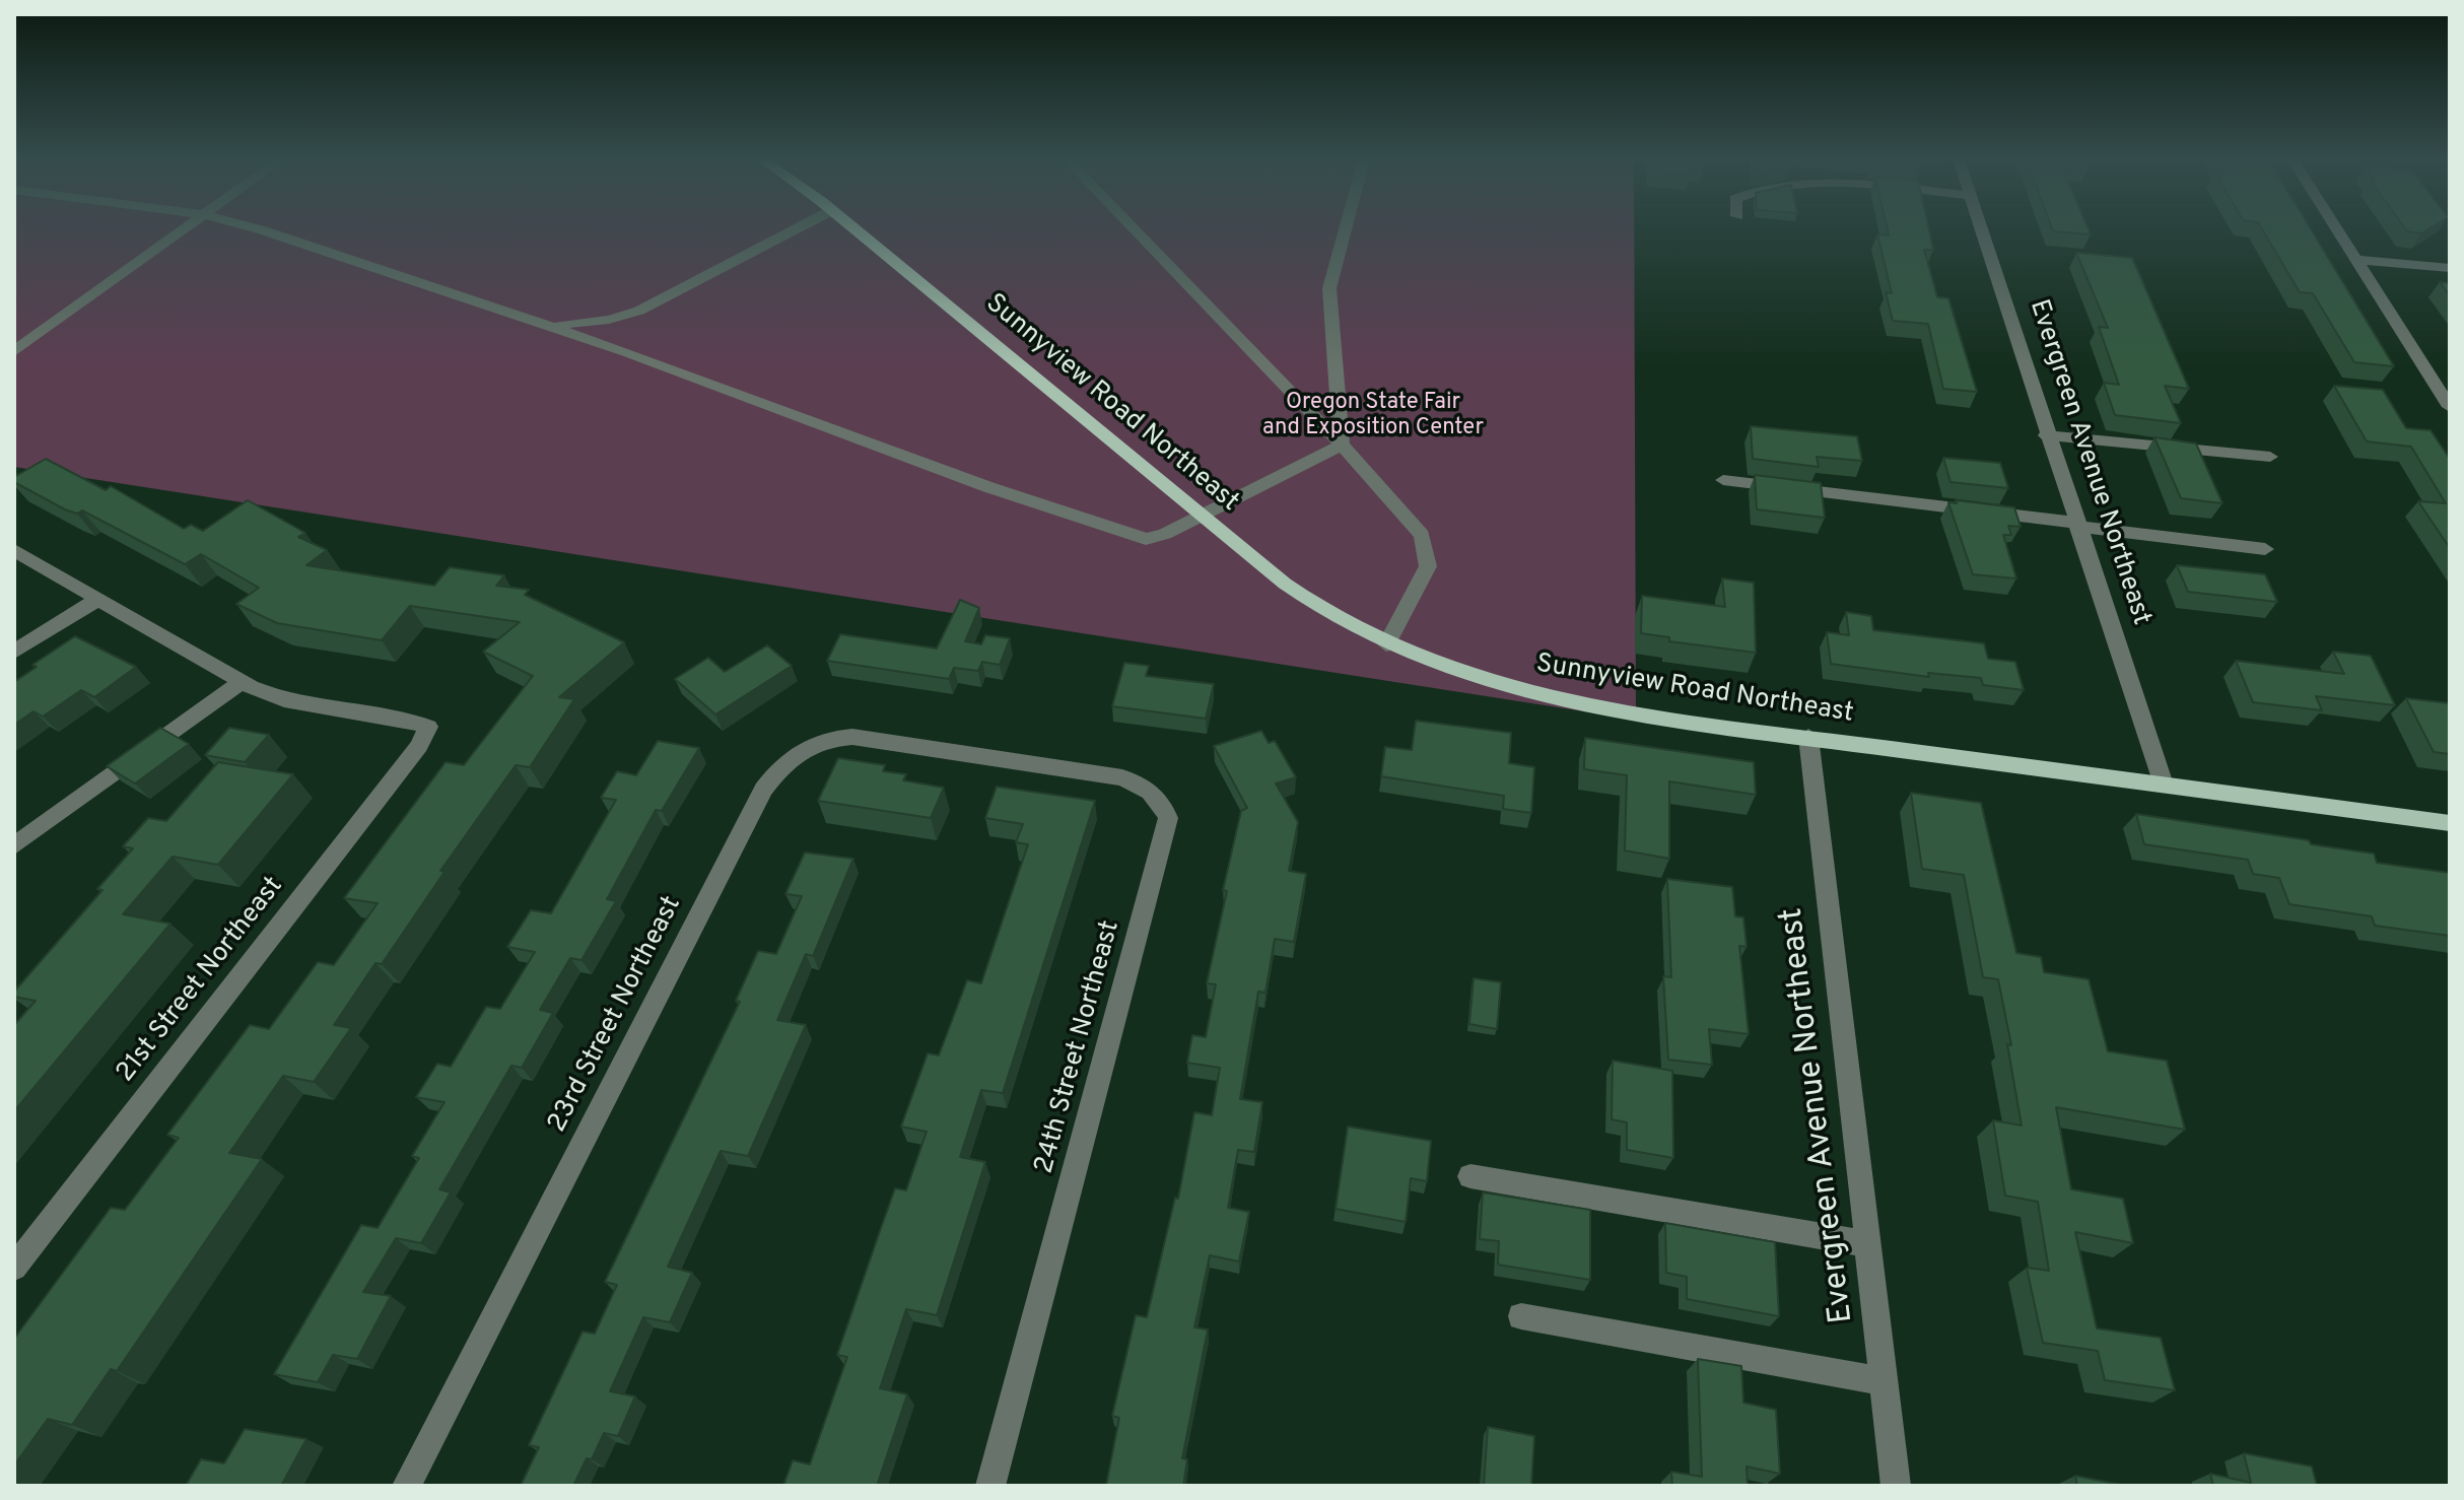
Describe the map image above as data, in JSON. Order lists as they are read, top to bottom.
{
  "streets": {
    "main road": ["Sunnyview Road Northeast"],
    "street": [
      "Evergreen Avenue Northeast",
      "21st Street Northeast",
      "23rd Street Northeast",
      "24th Street Northeast"
    ]
  },
  "crossings": [
    ["Sunnyview Road Northeast", "Evergreen Avenue Northeast"],
    ["23rd Street Northeast", "24th Street Northeast"]
  ],
  "parks": ["Oregon State Fair and Exposition Center"]
}
